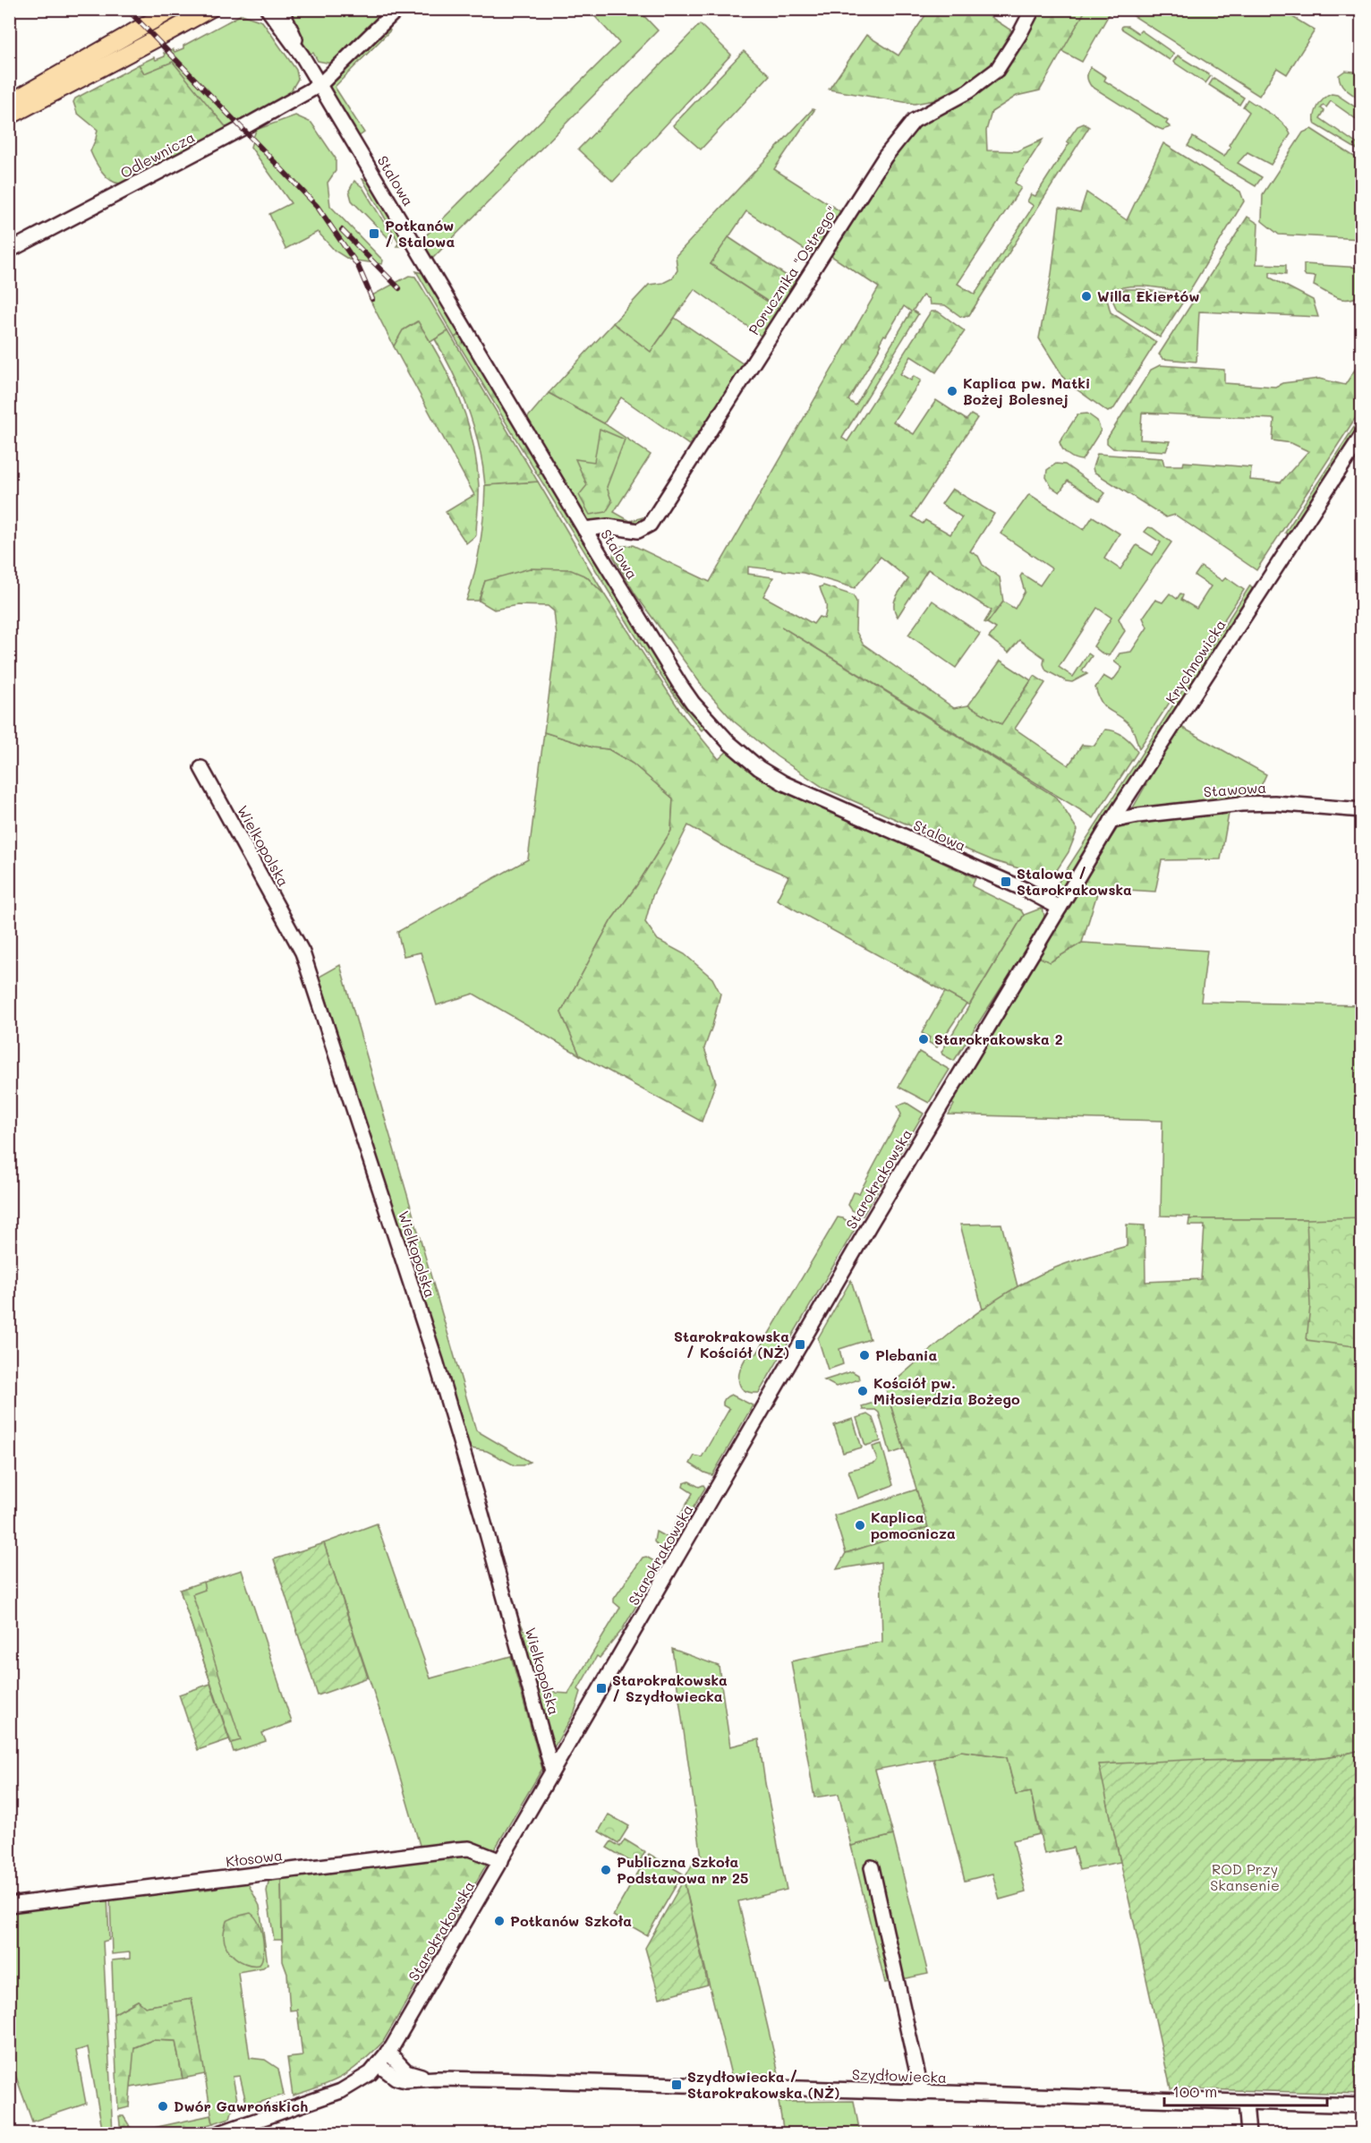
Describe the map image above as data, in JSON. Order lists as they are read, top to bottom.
{
  "streets": {
    "street": [
      "Odlewnicza",
      "Stalowa",
      "Porucznika \"Ostrego\"",
      "Krychnowicka",
      "Stawowa",
      "Wielkopolska",
      "Starokrakowska",
      "Kłosowa",
      "Szydłowiecka"
    ]
  },
  "crossings": [
    ["Odlewnicza", "Stalowa"],
    ["Stalowa", "Porucznika \"Ostrego\""],
    ["Stalowa", "Krychnowicka"],
    ["Stalowa", "Starokrakowska"],
    ["Krychnowicka", "Stawowa"],
    ["Krychnowicka", "Starokrakowska"],
    ["Wielkopolska", "Starokrakowska"],
    ["Starokrakowska", "Kłosowa"],
    ["Starokrakowska", "Szydłowiecka"]
  ],
  "parks": ["ROD Przy Skansenie"],
  "places": {
    "transit": [
      "Potkanów / Stalowa",
      "Stalowa / Starokrakowska",
      "Starokrakowska / Kościół (NŻ)",
      "Starokrakowska / Szydłowiecka",
      "Szydłowiecka / Starokrakowska (NŻ)"
    ],
    "other": [
      "Willa Ekiertów",
      "Kaplica pw. Matki Bożej Bolesnej",
      "Starokrakowska 2",
      "Plebania",
      "Kościół pw. Miłosierdzia Bożego",
      "Kaplica pomocnicza",
      "Publiczna Szkoła Podstawowa nr 25",
      "Potkanów Szkoła",
      "Dwór Gawrońskich"
    ]
  },
  "scale_bar": "100 m"
}
